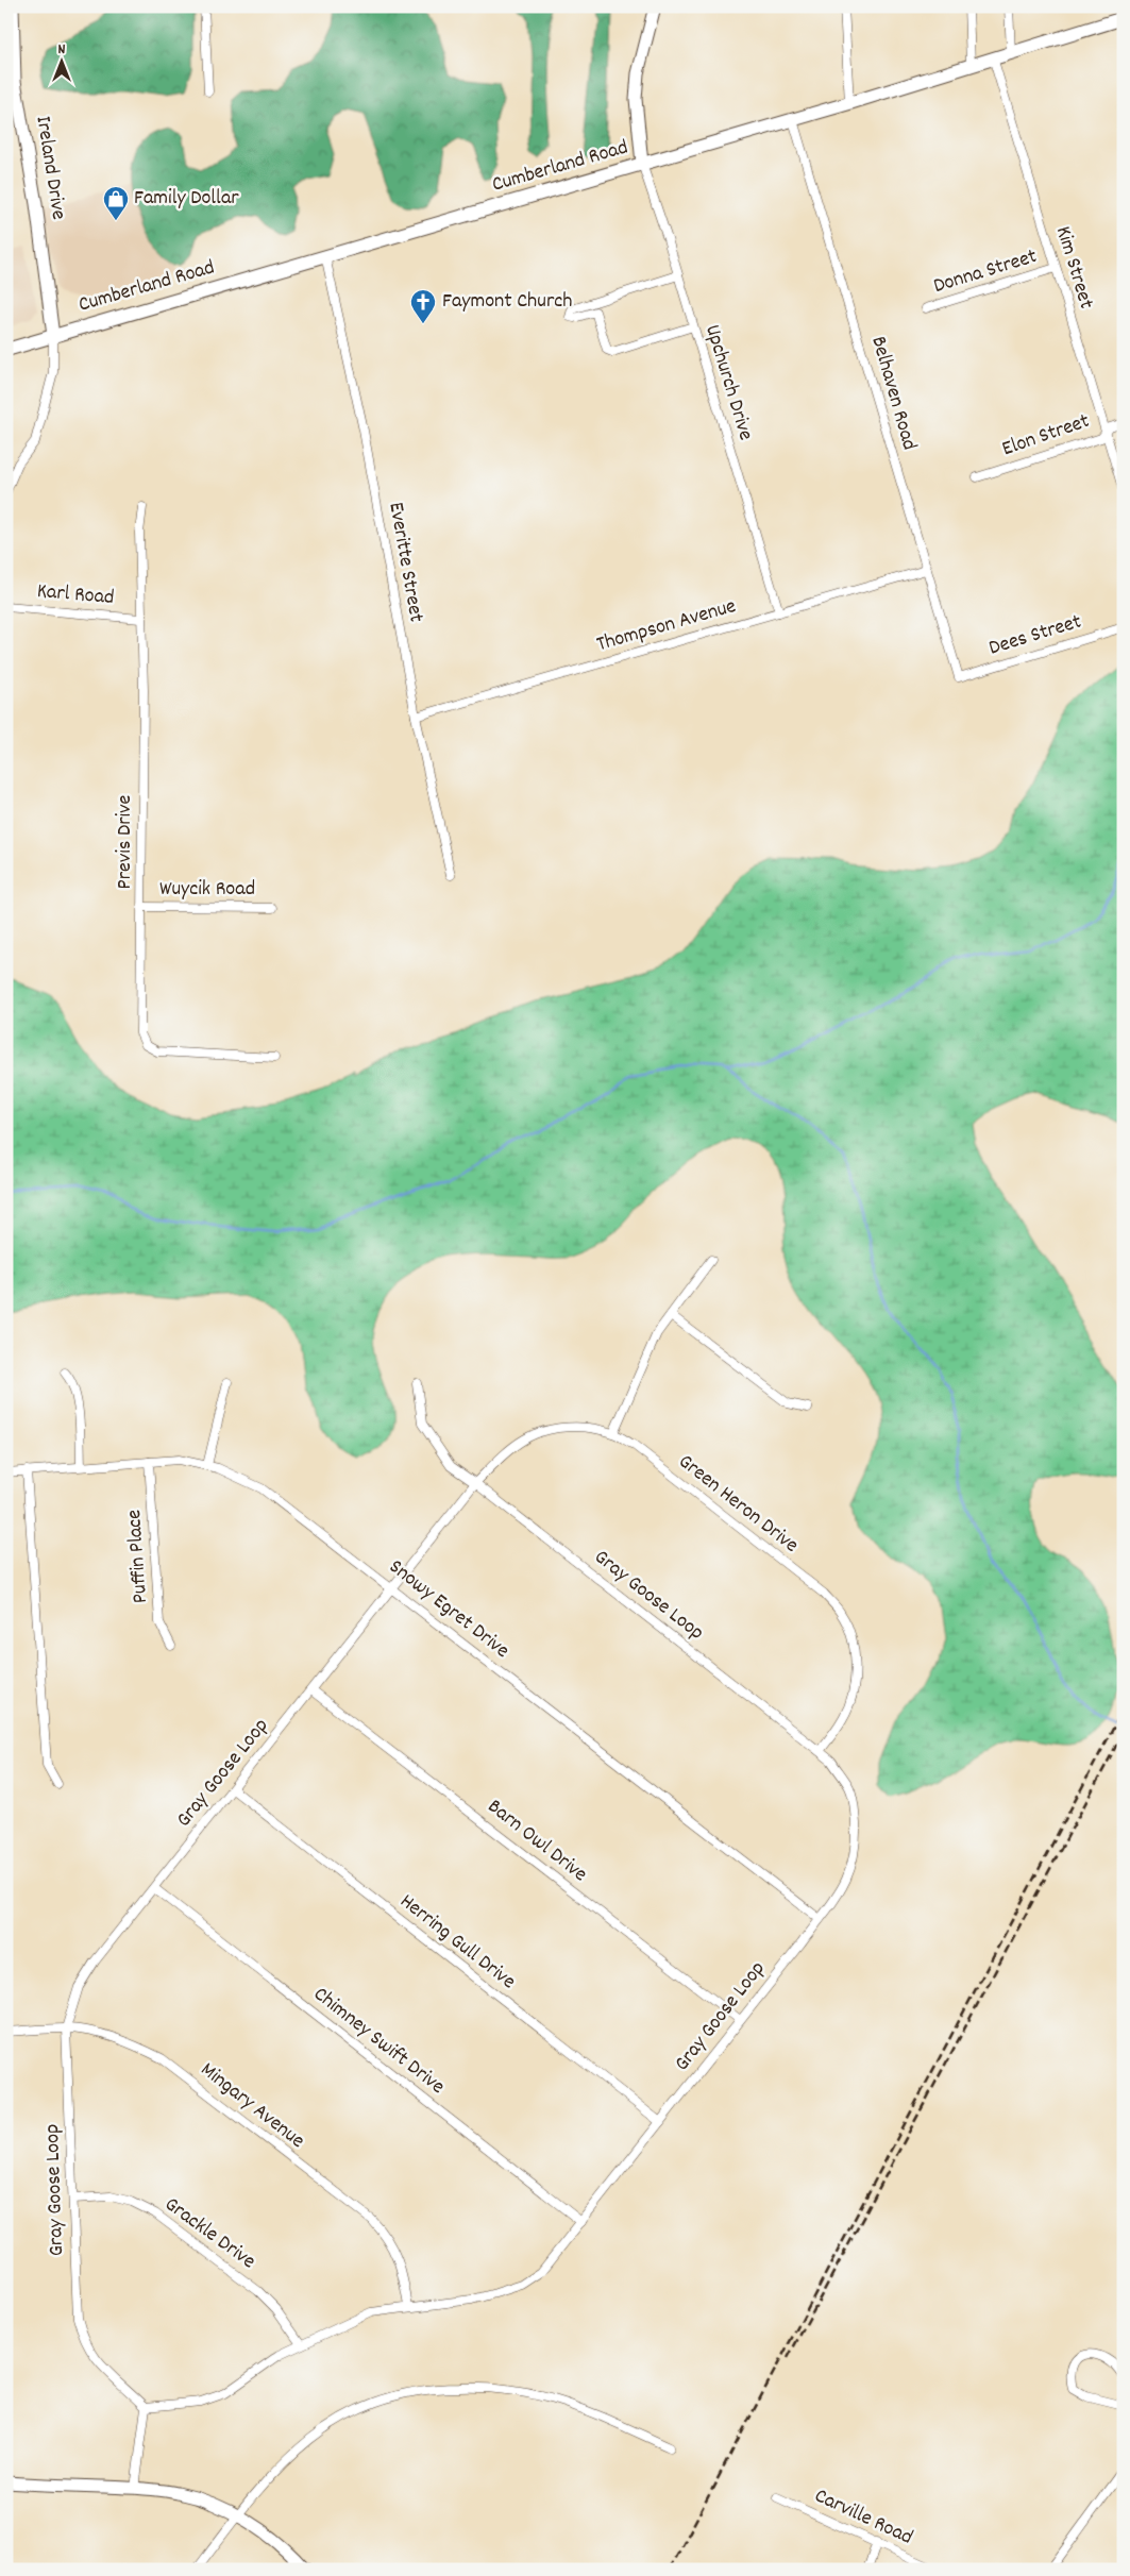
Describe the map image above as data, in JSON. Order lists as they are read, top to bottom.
{
  "streets": {
    "main road": ["Cumberland Road"],
    "street": [
      "Ireland Drive",
      "Kim Street",
      "Donna Street",
      "Upchurch Drive",
      "Belhaven Road",
      "Elon Street",
      "Everitte Street",
      "Karl Road",
      "Thompson Avenue",
      "Dees Street",
      "Previs Drive",
      "Wuycik Road",
      "Green Heron Drive",
      "Puffin Place",
      "Gray Goose Loop",
      "Snowy Egret Drive",
      "Barn Owl Drive",
      "Herring Gull Drive",
      "Chimney Swift Drive",
      "Mingary Avenue",
      "Grackle Drive",
      "Carville Road"
    ]
  },
  "crossings": [
    ["Cumberland Road", "Ireland Drive"],
    ["Cumberland Road", "Kim Street"],
    ["Cumberland Road", "Upchurch Drive"],
    ["Cumberland Road", "Belhaven Road"],
    ["Cumberland Road", "Everitte Street"],
    ["Kim Street", "Donna Street"],
    ["Kim Street", "Elon Street"],
    ["Upchurch Drive", "Thompson Avenue"],
    ["Belhaven Road", "Thompson Avenue"],
    ["Belhaven Road", "Dees Street"],
    ["Everitte Street", "Thompson Avenue"],
    ["Karl Road", "Previs Drive"],
    ["Previs Drive", "Wuycik Road"],
    ["Green Heron Drive", "Gray Goose Loop"],
    ["Puffin Place", "Snowy Egret Drive"],
    ["Gray Goose Loop", "Snowy Egret Drive"],
    ["Gray Goose Loop", "Barn Owl Drive"],
    ["Gray Goose Loop", "Herring Gull Drive"],
    ["Gray Goose Loop", "Chimney Swift Drive"],
    ["Gray Goose Loop", "Mingary Avenue"],
    ["Gray Goose Loop", "Grackle Drive"]
  ],
  "places": {
    "shop": ["Family Dollar"],
    "church": ["Faymont Church"]
  },
  "north": "top"
}
